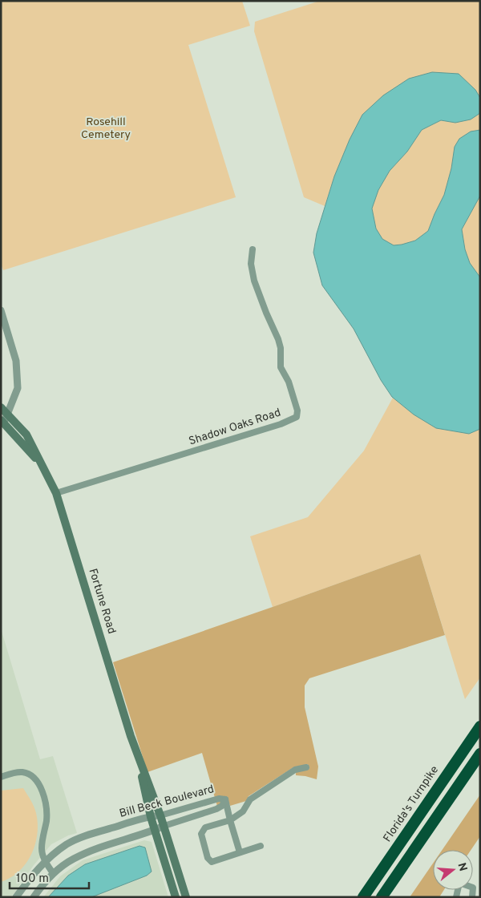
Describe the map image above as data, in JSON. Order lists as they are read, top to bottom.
{
  "streets": {
    "highway": ["Florida's Turnpike"],
    "main road": ["Fortune Road"],
    "street": ["Shadow Oaks Road", "Bill Beck Boulevard"]
  },
  "crossings": [
    ["Shadow Oaks Road", "Fortune Road"],
    ["Fortune Road", "Bill Beck Boulevard"]
  ],
  "parks": ["Rosehill Cemetery"],
  "scale_bar": "100 m",
  "north": "right"
}
